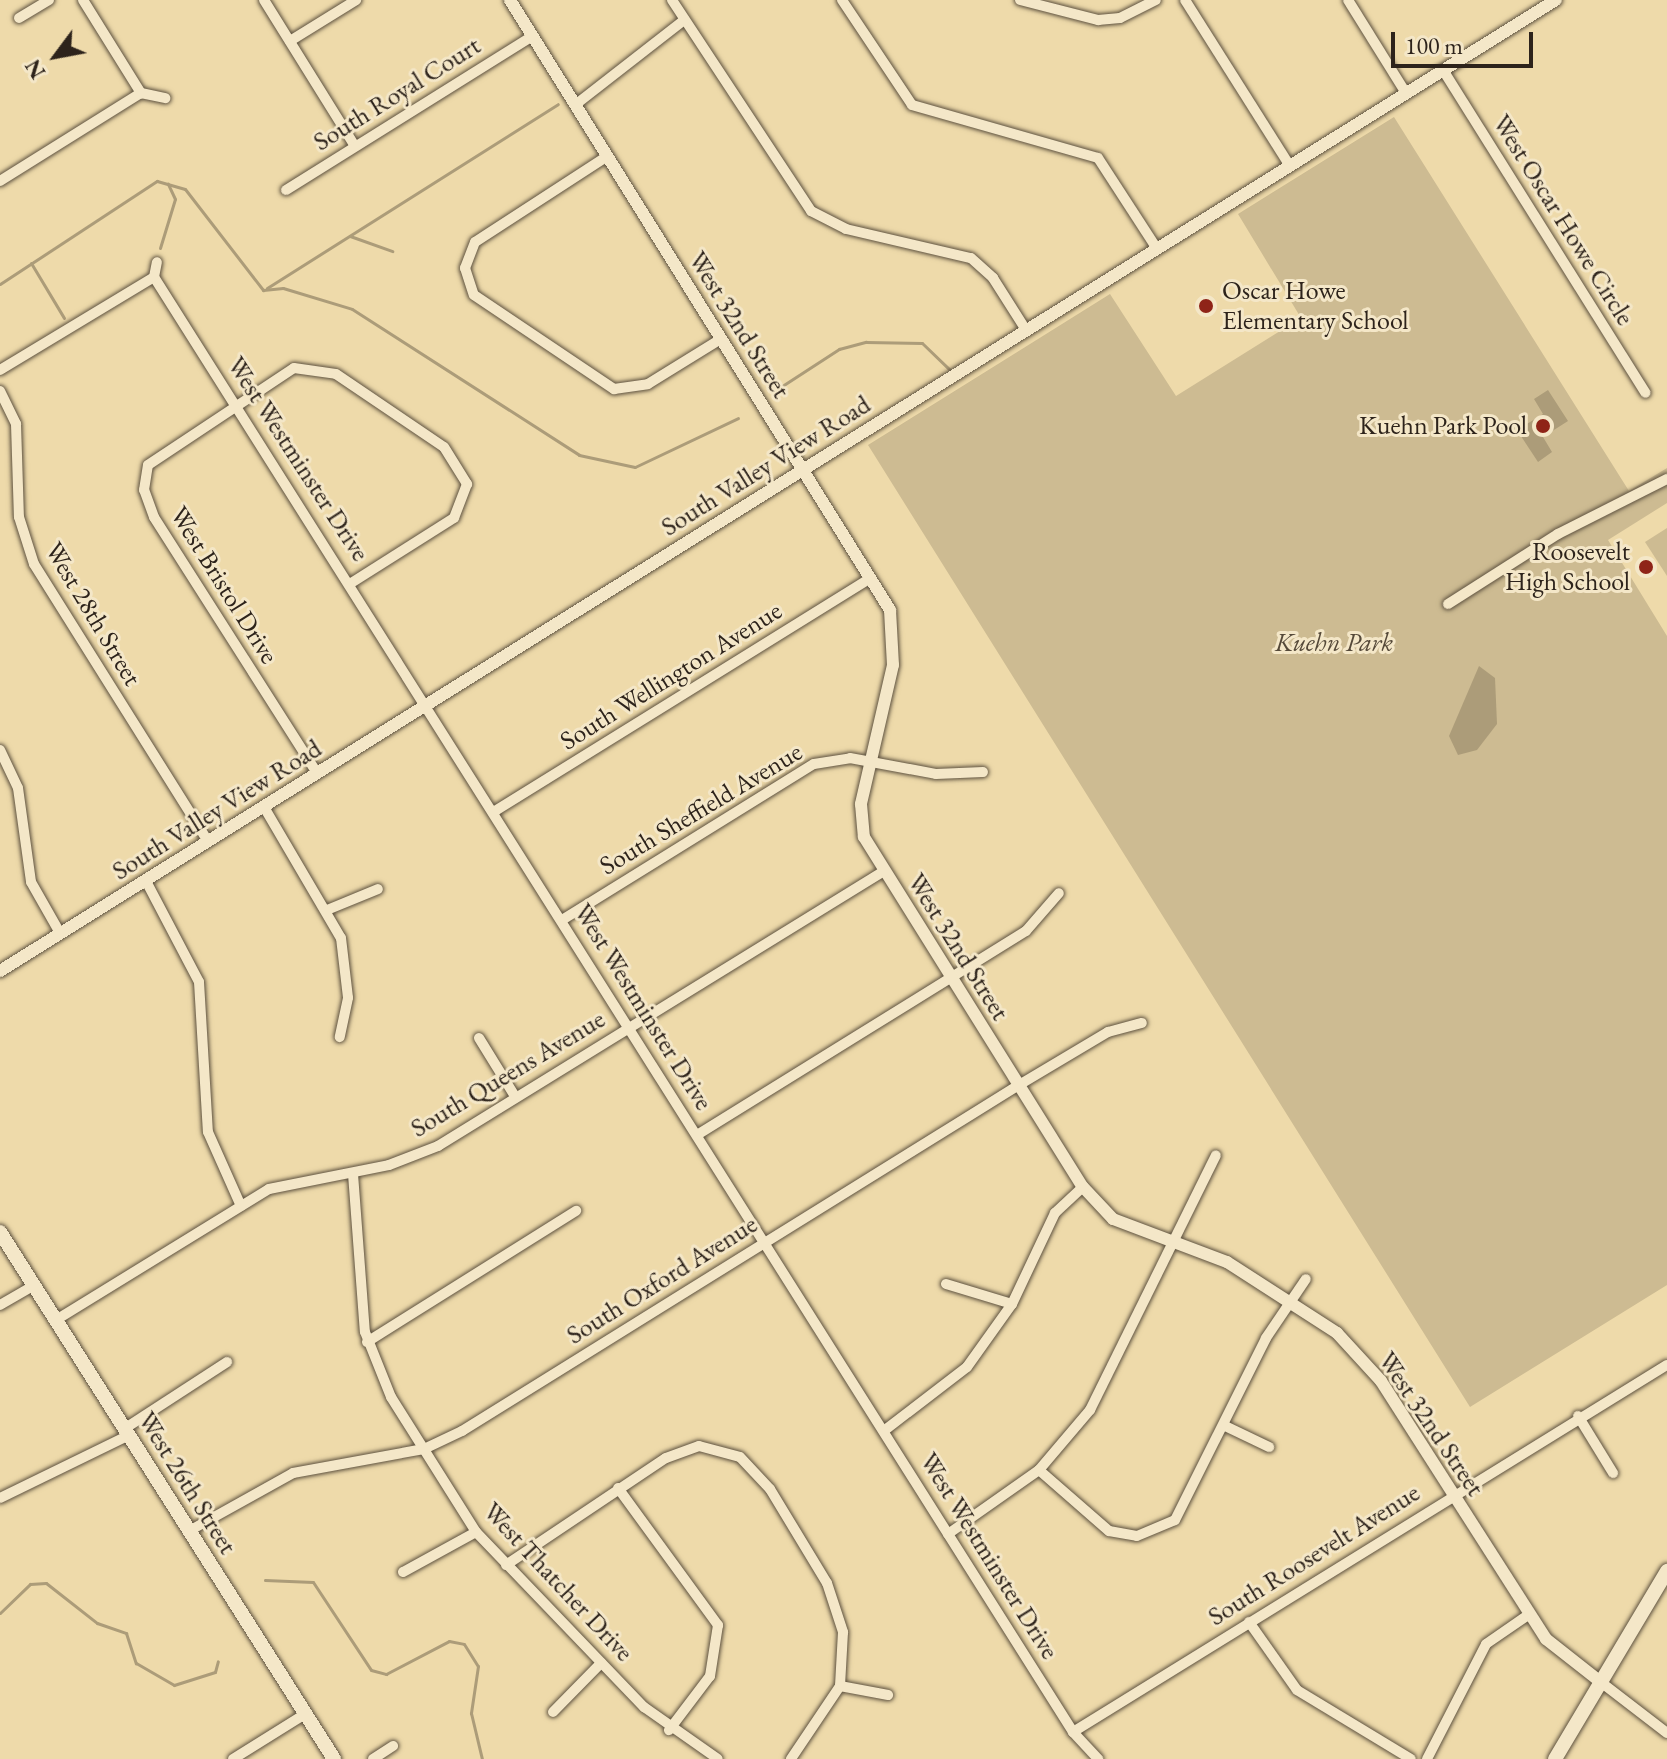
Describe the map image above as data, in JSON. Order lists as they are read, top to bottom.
{
  "streets": {
    "main road": ["West 26th Street"],
    "street": [
      "South Royal Court",
      "West Oscar Howe Circle",
      "West 32nd Street",
      "West Westminster Drive",
      "South Valley View Road",
      "West Bristol Drive",
      "West 28th Street",
      "South Wellington Avenue",
      "South Sheffield Avenue",
      "South Queens Avenue",
      "South Oxford Avenue",
      "South Roosevelt Avenue",
      "West Thatcher Drive"
    ]
  },
  "crossings": [
    ["South Royal Court", "West 32nd Street"],
    ["West Oscar Howe Circle", "South Valley View Road"],
    ["West 32nd Street", "South Valley View Road"],
    ["West 32nd Street", "South Wellington Avenue"],
    ["West 32nd Street", "South Sheffield Avenue"],
    ["West 32nd Street", "South Queens Avenue"],
    ["West 32nd Street", "South Oxford Avenue"],
    ["West 32nd Street", "South Roosevelt Avenue"],
    ["West Westminster Drive", "South Valley View Road"],
    ["West Westminster Drive", "West Bristol Drive"],
    ["West Westminster Drive", "South Wellington Avenue"],
    ["West Westminster Drive", "South Sheffield Avenue"],
    ["West Westminster Drive", "South Queens Avenue"],
    ["West Westminster Drive", "South Oxford Avenue"],
    ["West Westminster Drive", "South Roosevelt Avenue"],
    ["South Valley View Road", "West Bristol Drive"],
    ["South Valley View Road", "West 28th Street"],
    ["South Queens Avenue", "West 26th Street"],
    ["South Queens Avenue", "West Thatcher Drive"],
    ["South Oxford Avenue", "West 26th Street"],
    ["South Oxford Avenue", "West Thatcher Drive"]
  ],
  "parks": ["Kuehn Park"],
  "places": ["Oscar Howe Elementary School", "Kuehn Park Pool", "Roosevelt High School"],
  "scale_bar": "100 m",
  "north": "bottom left"
}
